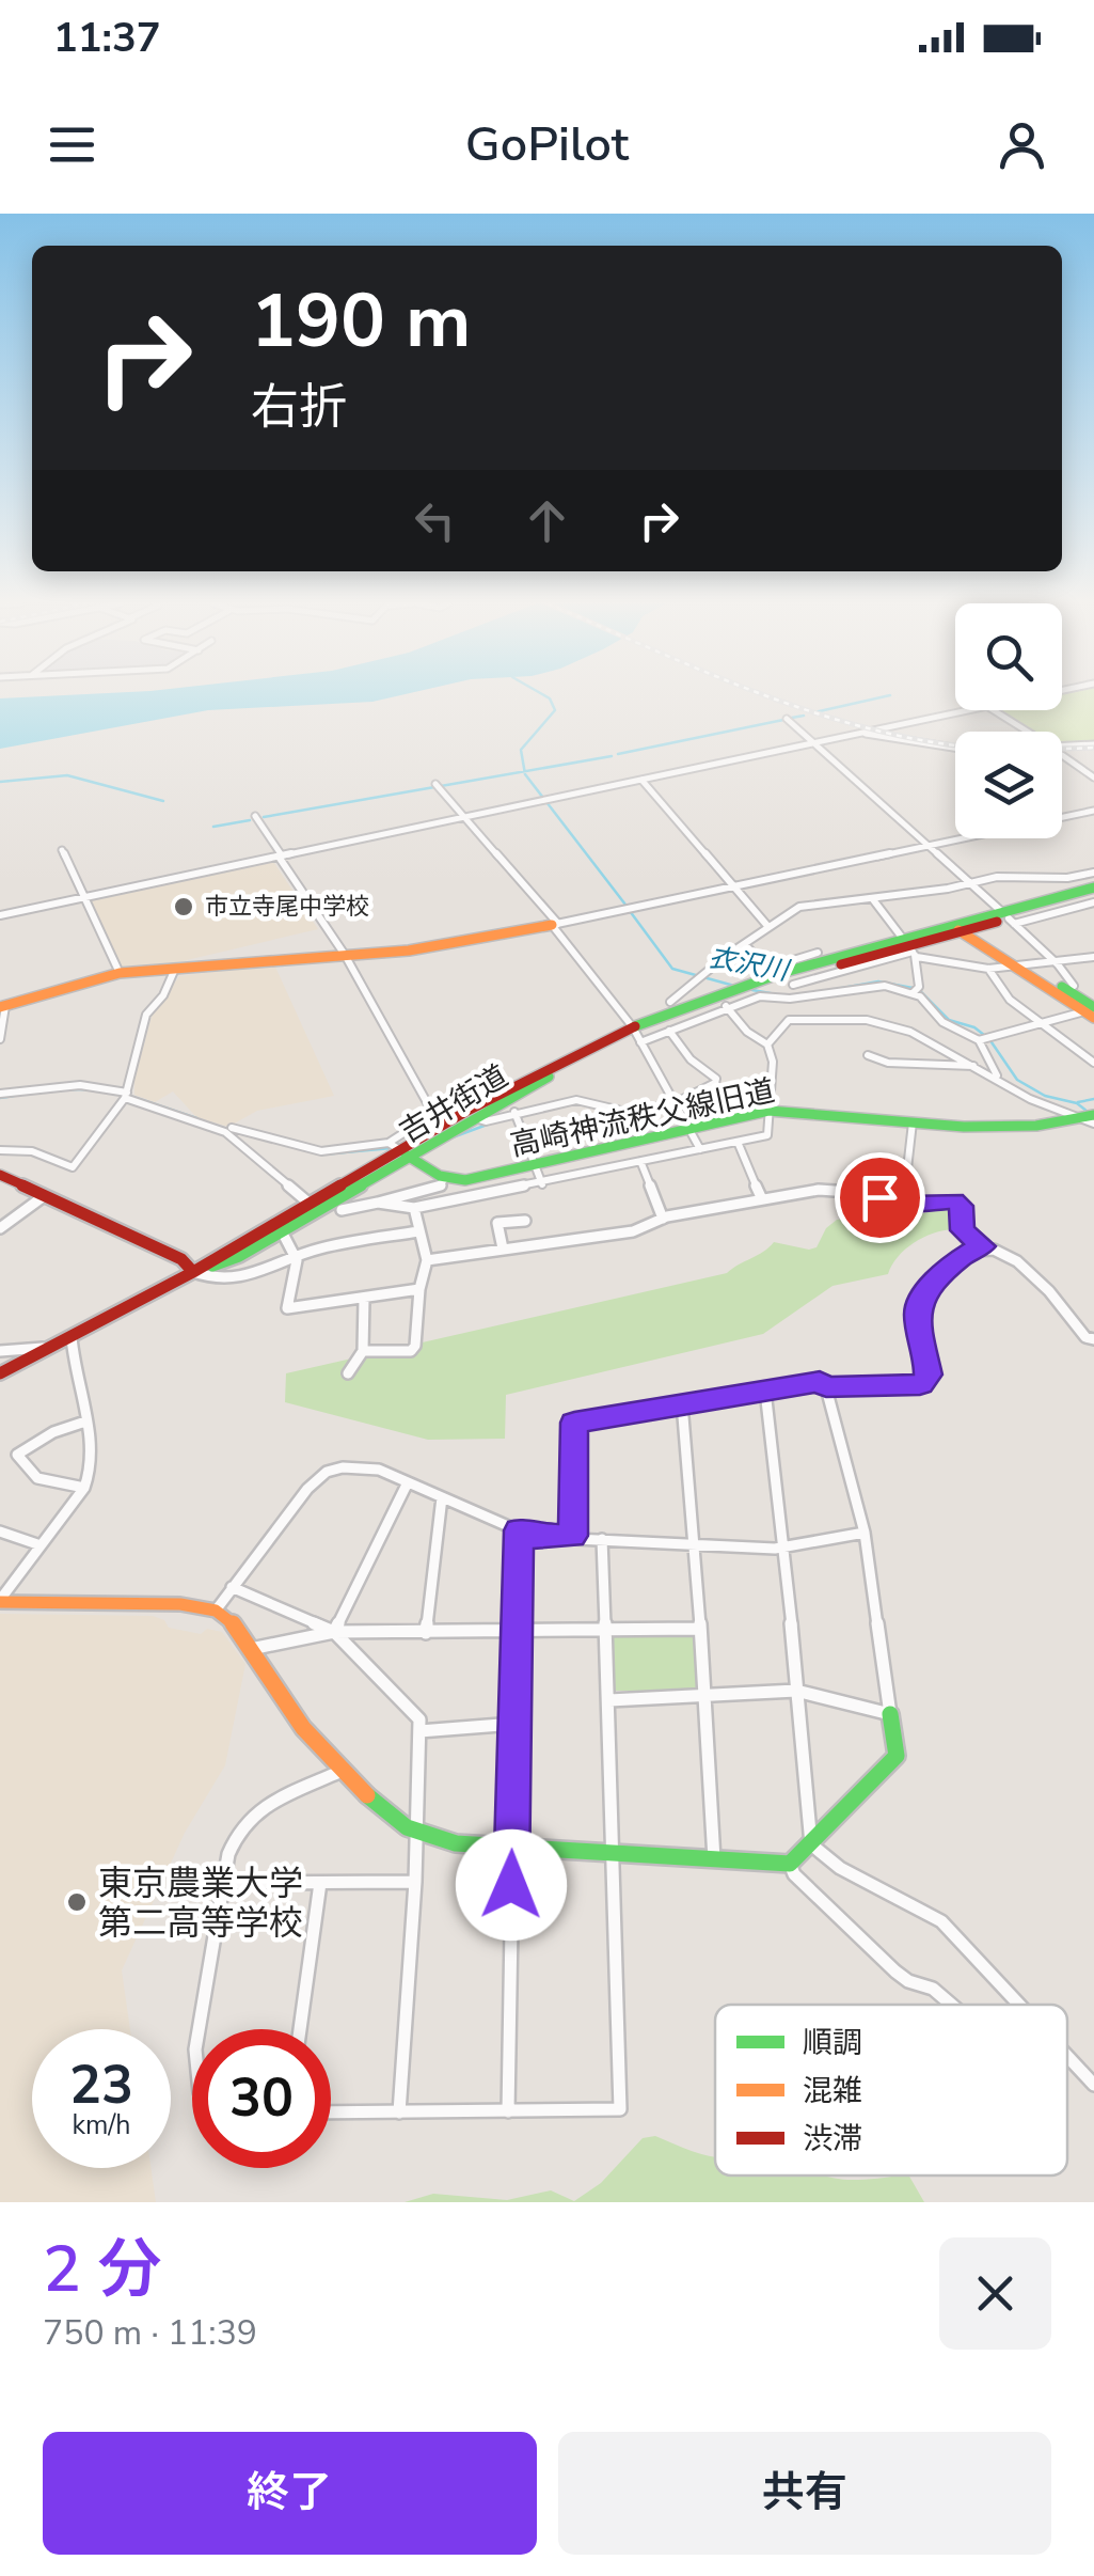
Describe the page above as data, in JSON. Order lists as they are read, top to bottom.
{
  "streets": {
    "main road": ["吉井街道", "高崎神流秩父線旧道"]
  },
  "water": ["衣沢川"],
  "places": ["市立寺尾中学校", "東京農業大学 第二高等学校"],
  "legend": ["順調", "混雑", "渋滞"],
  "page": {
    "status": "11:37",
    "header": "GoPilot",
    "turn": ["190 m", "右折"],
    "speed": "23 km/h",
    "limit": "30",
    "heading": ["2 分", "750 m · 11:39"],
    "buttons": ["終了", "共有"]
  }
}
